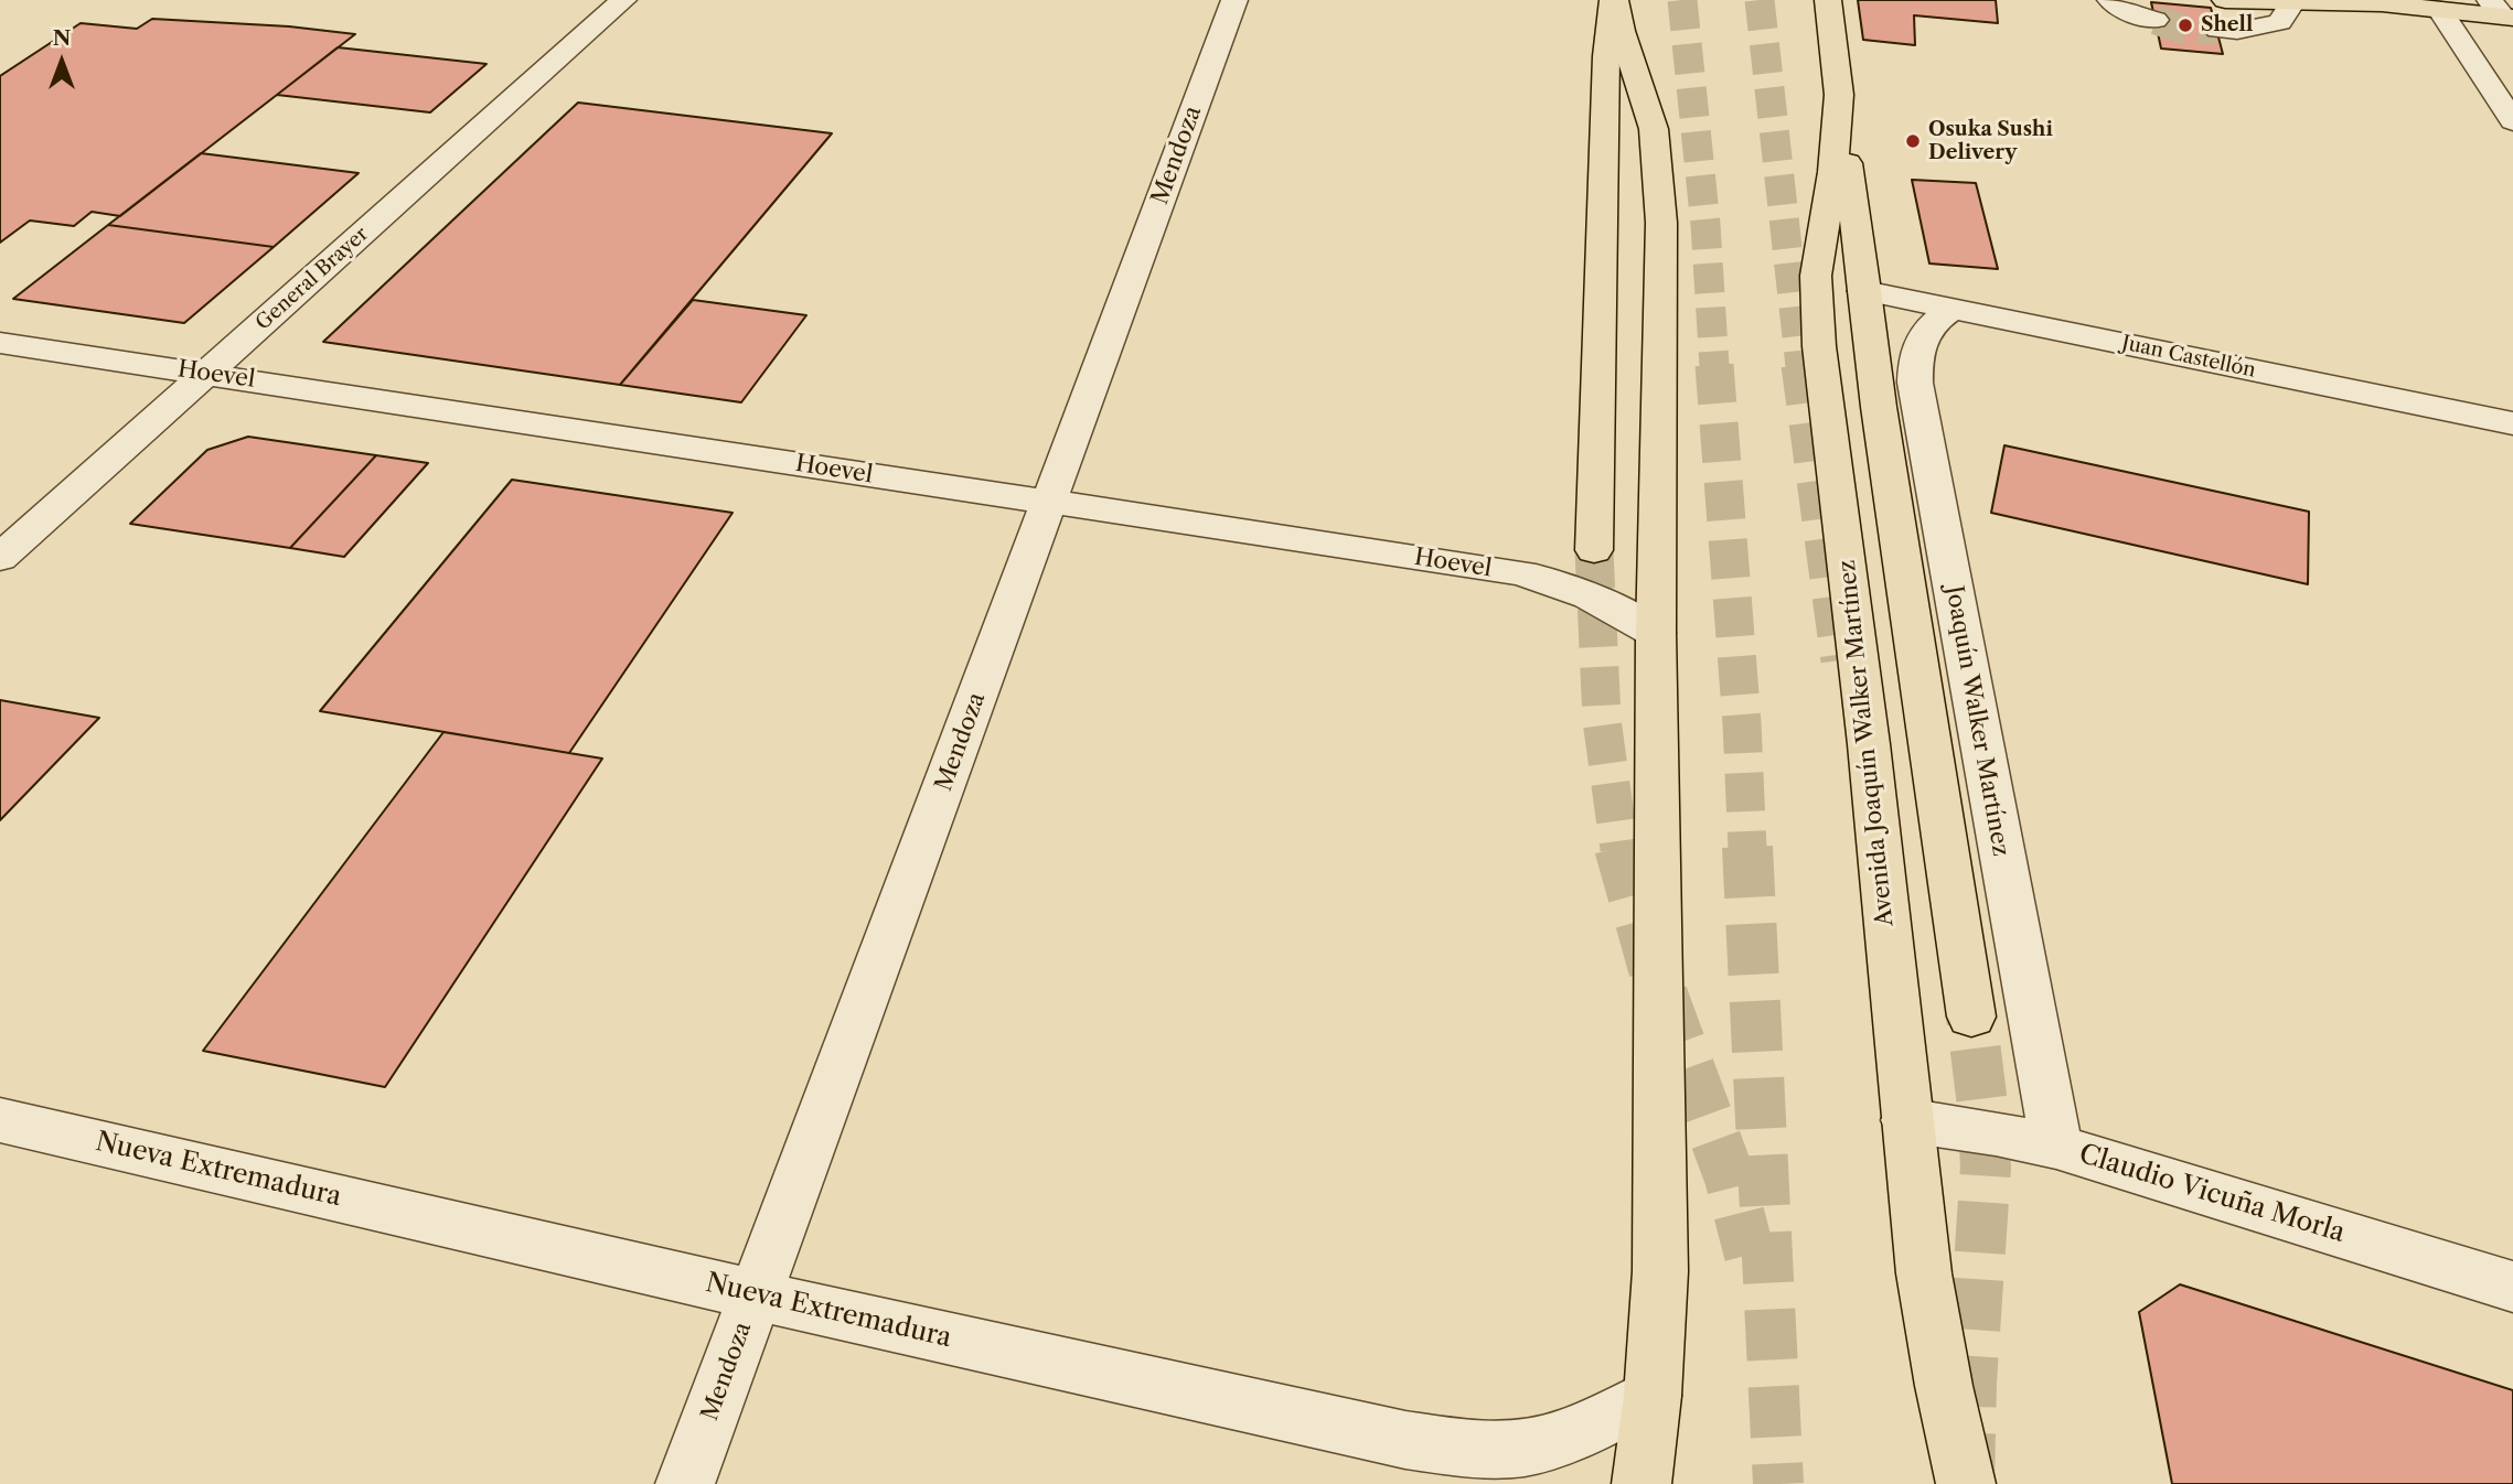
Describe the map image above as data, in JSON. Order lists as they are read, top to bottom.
{
  "streets": {
    "main road": ["Avenida Joaquín Walker Martínez"],
    "street": [
      "Mendoza",
      "General Brayer",
      "Juan Castellón",
      "Hoevel",
      "Joaquín Walker Martínez",
      "Nueva Extremadura",
      "Claudio Vicuña Morla"
    ]
  },
  "crossings": [
    ["Mendoza", "Hoevel"],
    ["Mendoza", "Nueva Extremadura"],
    ["General Brayer", "Hoevel"],
    ["Juan Castellón", "Joaquín Walker Martínez"],
    ["Joaquín Walker Martínez", "Claudio Vicuña Morla"],
    ["Avenida Joaquín Walker Martínez", "Claudio Vicuña Morla"]
  ],
  "places": ["Shell", "Osuka Sushi Delivery"],
  "north": "top"
}
